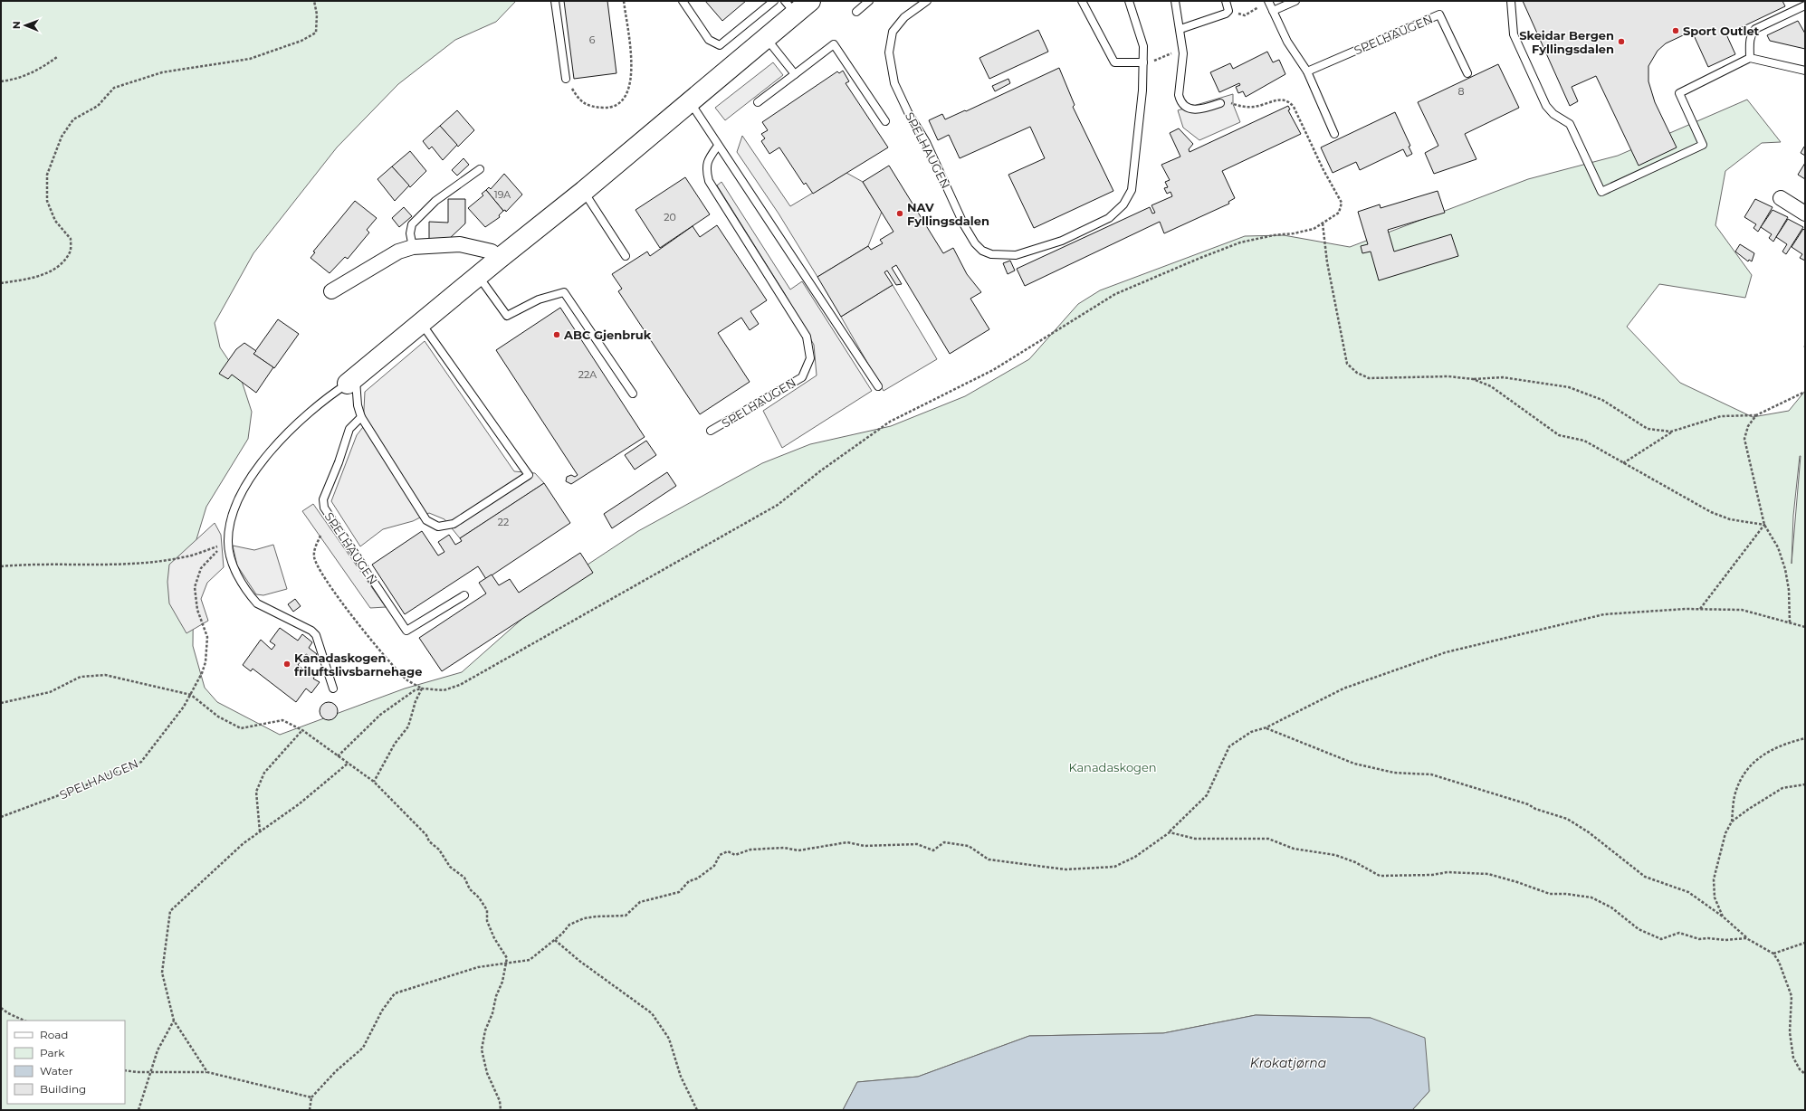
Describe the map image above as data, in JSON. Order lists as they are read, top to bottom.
{
  "streets": {
    "lane": ["SPELHAUGEN"]
  },
  "water": ["Krokatjørna"],
  "parks": ["Kanadaskogen"],
  "places": [
    "Sport Outlet",
    "Skeidar Bergen Fyllingsdalen",
    "NAV Fyllingsdalen",
    "ABC Gjenbruk",
    "Kanadaskogen friluftslivsbarnehage"
  ],
  "house_numbers": [
    "6",
    "8",
    "19A",
    "20",
    "22A",
    "22"
  ],
  "legend": [
    "Road",
    "Park",
    "Water",
    "Building"
  ],
  "north": "left"
}
